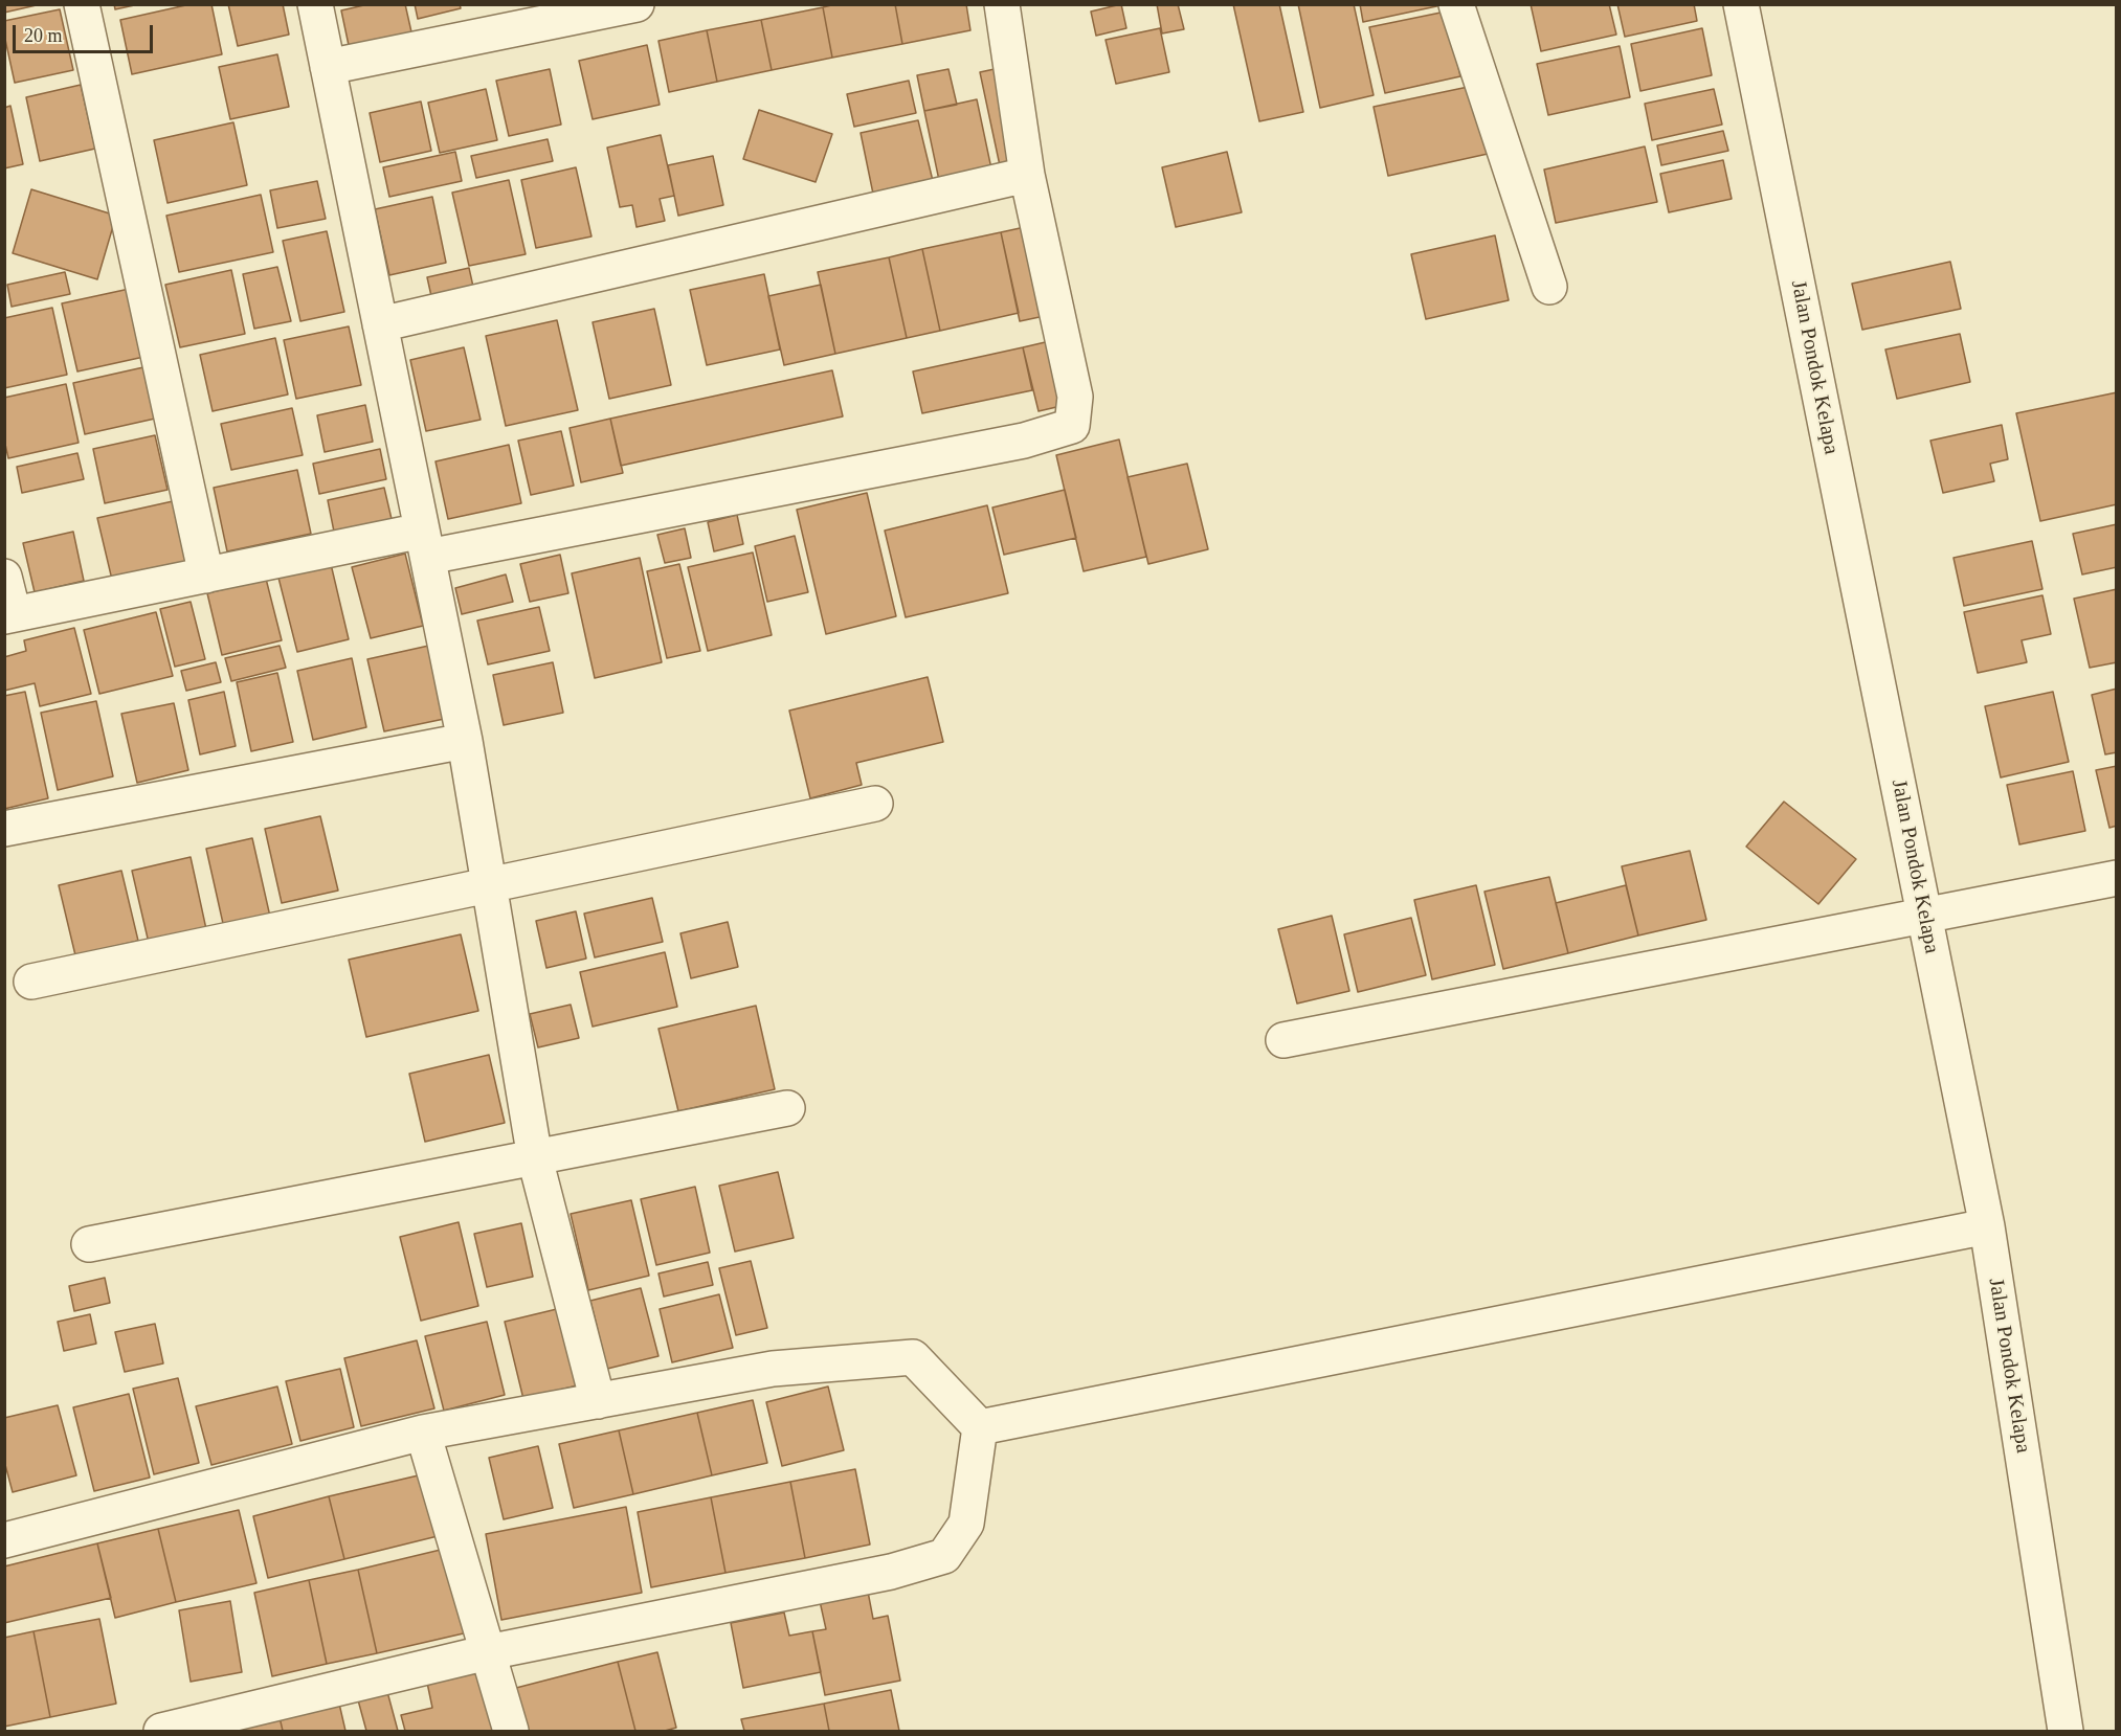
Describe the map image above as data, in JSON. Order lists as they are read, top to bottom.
{
  "streets": {
    "street": ["Jalan Pondok Kelapa"]
  },
  "scale_bar": "20 m"
}
